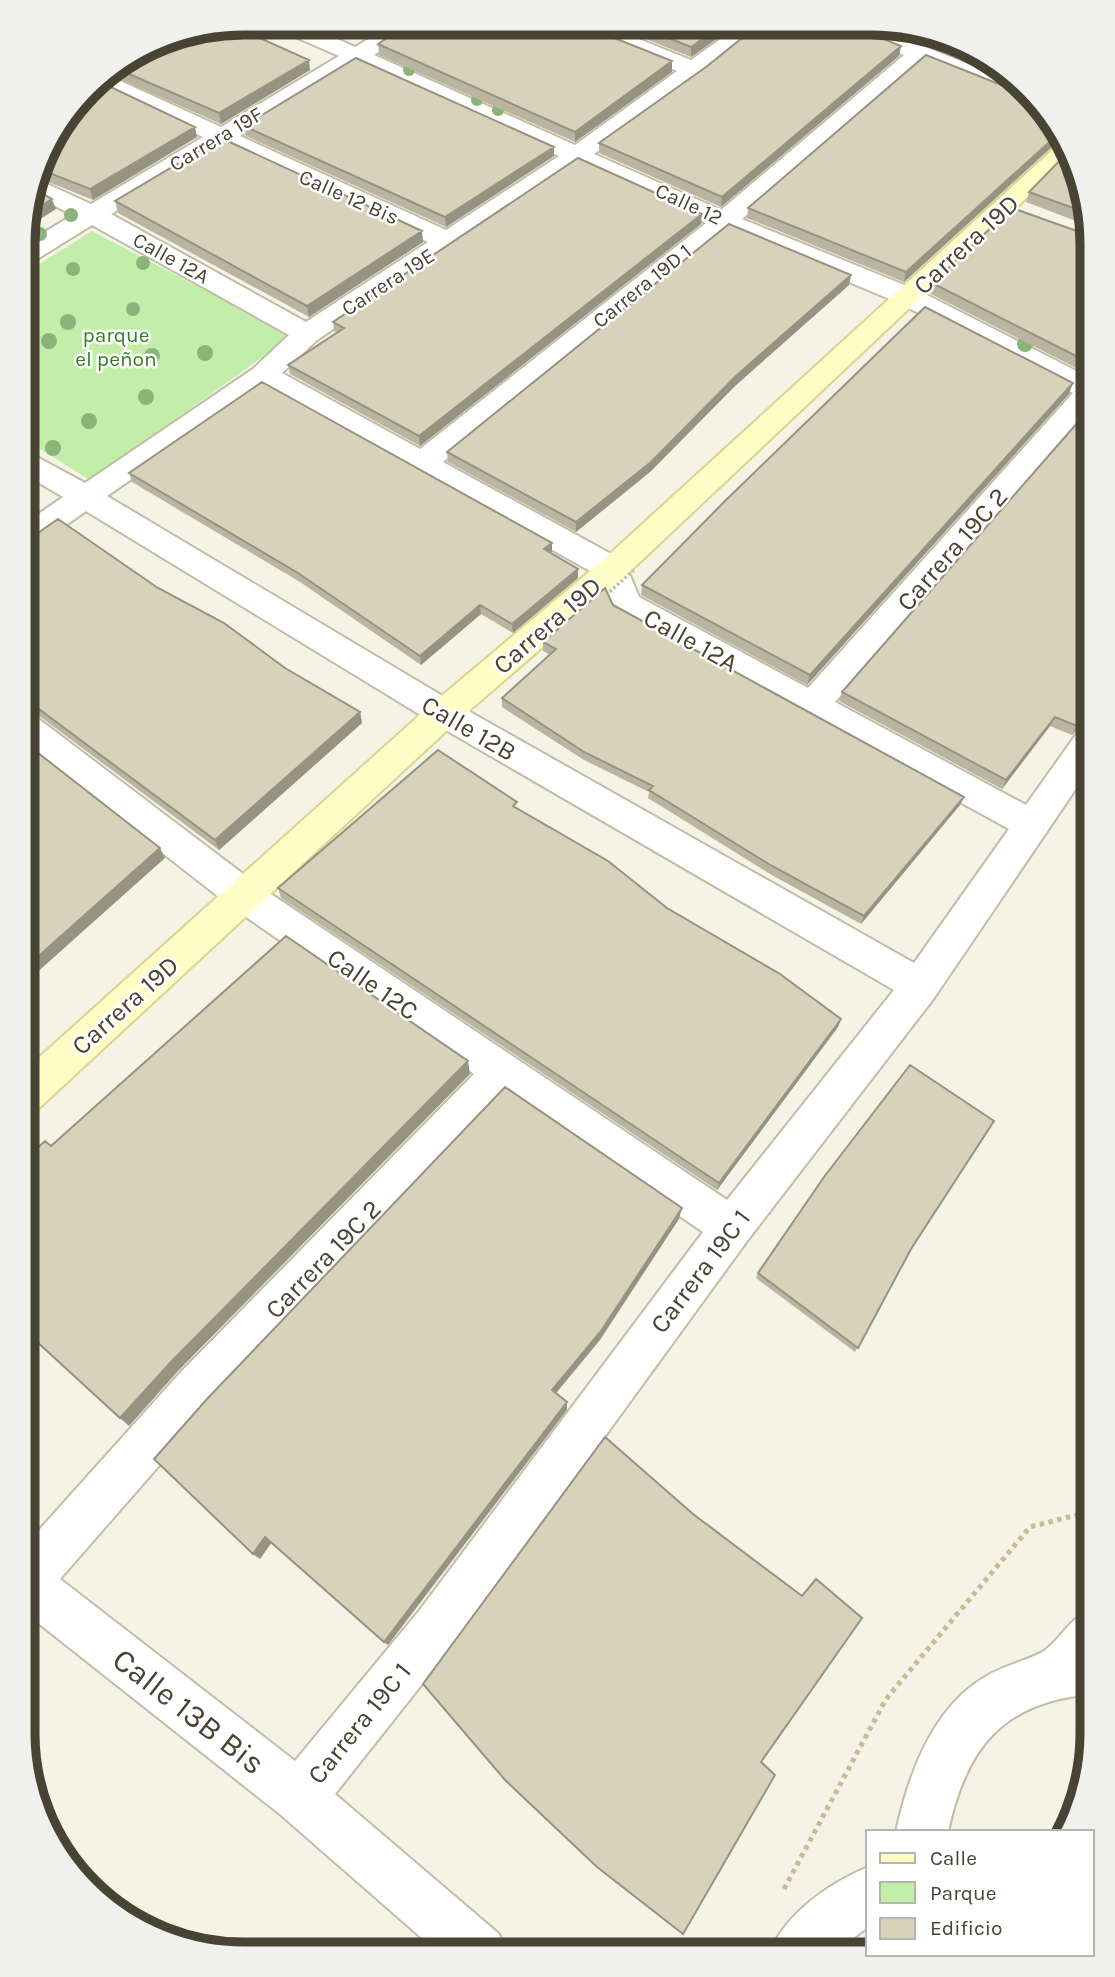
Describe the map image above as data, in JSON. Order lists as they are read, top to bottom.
{
  "streets": {
    "street": [
      "Carrera 19F",
      "Calle 12 Bis",
      "Calle 12",
      "Carrera 19D",
      "Calle 12A",
      "Carrera 19E",
      "Carrera 19D 1",
      "Carrera 19C 2",
      "Calle 12B",
      "Calle 12C",
      "Carrera 19C 1",
      "Calle 13B Bis"
    ]
  },
  "crossings": [
    ["Carrera 19F", "Calle 12 Bis"],
    ["Carrera 19F", "Calle 12"],
    ["Carrera 19F", "Calle 12A"],
    ["Calle 12 Bis", "Carrera 19E"],
    ["Calle 12", "Carrera 19D"],
    ["Calle 12", "Carrera 19E"],
    ["Calle 12", "Carrera 19D 1"],
    ["Carrera 19D", "Calle 12A"],
    ["Carrera 19D", "Calle 12B"],
    ["Carrera 19D", "Calle 12C"],
    ["Calle 12A", "Carrera 19E"],
    ["Calle 12A", "Carrera 19C 2"],
    ["Calle 12A", "Carrera 19C 1"],
    ["Carrera 19E", "Calle 12B"],
    ["Carrera 19C 2", "Calle 12C"],
    ["Calle 12B", "Carrera 19C 1"],
    ["Calle 12C", "Carrera 19C 1"],
    ["Carrera 19C 1", "Calle 13B Bis"]
  ],
  "parks": ["parque el peñon"],
  "legend": ["Calle", "Parque", "Edificio"]
}
